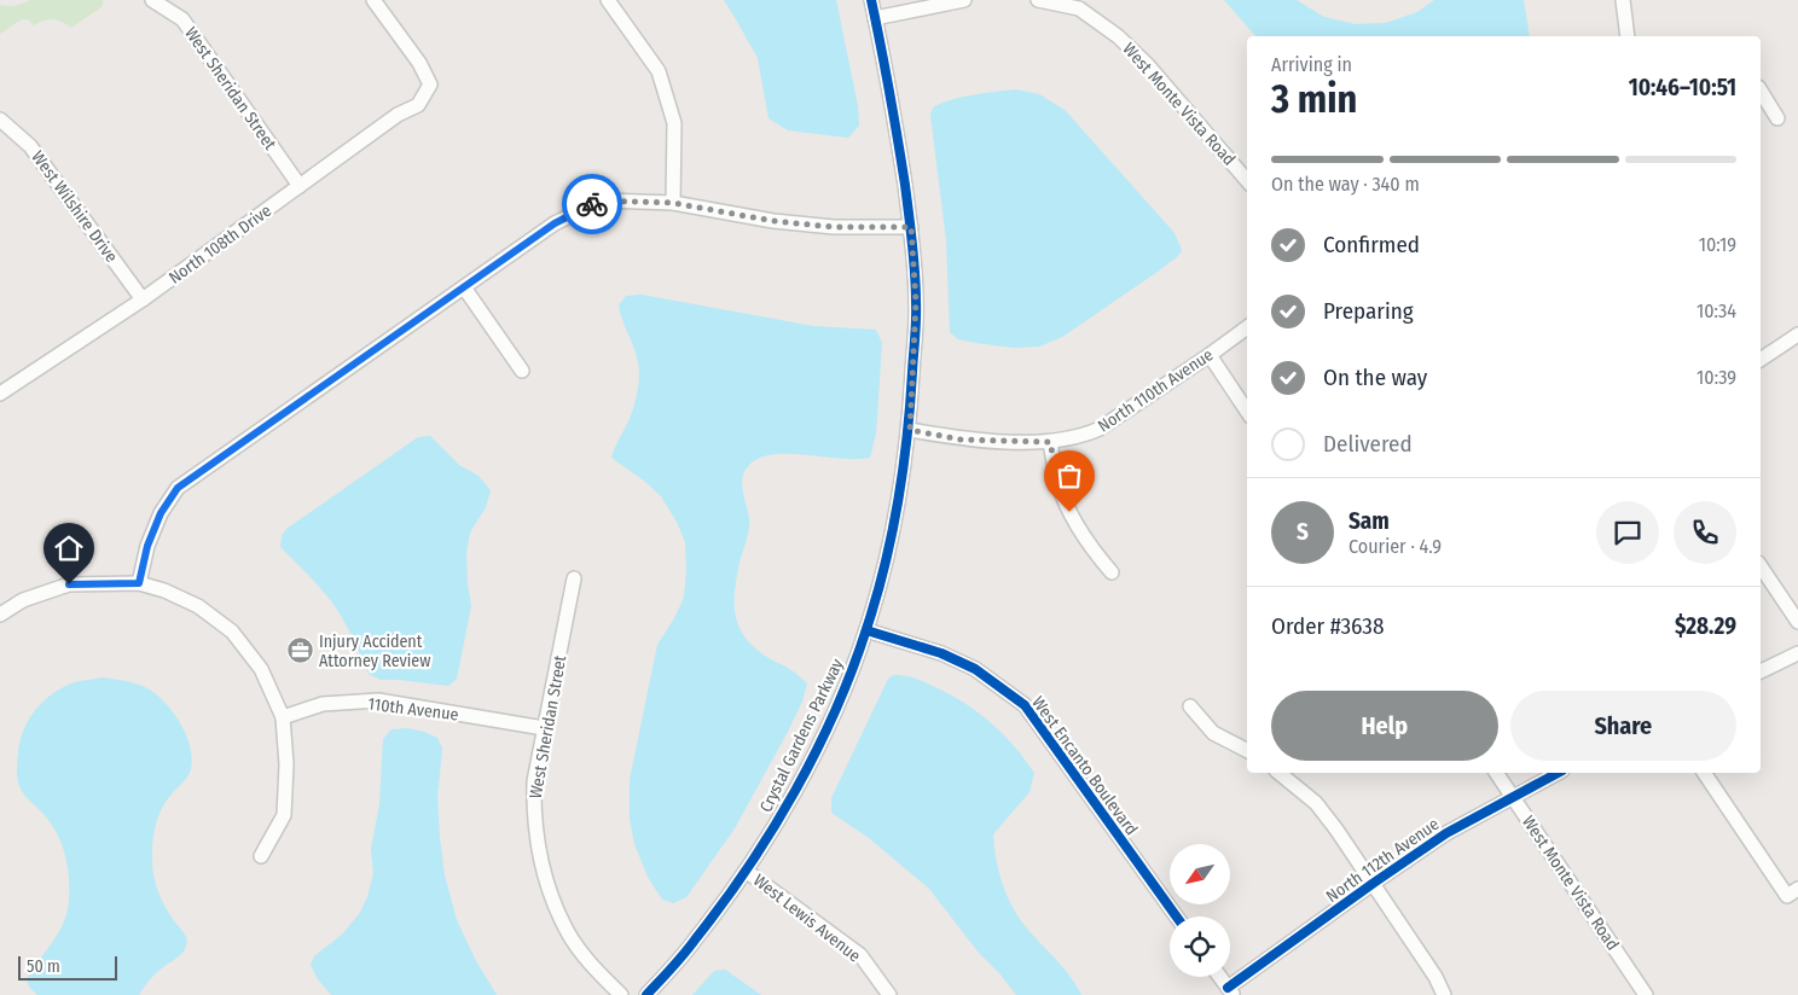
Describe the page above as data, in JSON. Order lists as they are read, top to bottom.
{
  "streets": {
    "street": [
      "West Sheridan Street",
      "West Monte Vista Road",
      "West Wilshire Drive",
      "North 108th Drive",
      "North 110th Avenue",
      "110th Avenue",
      "Crystal Gardens Parkway",
      "West Encanto Boulevard",
      "North 112th Avenue",
      "West Lewis Avenue"
    ]
  },
  "crossings": [
    ["West Sheridan Street", "North 108th Drive"],
    ["West Sheridan Street", "110th Avenue"],
    ["West Monte Vista Road", "North 112th Avenue"],
    ["West Wilshire Drive", "North 108th Drive"],
    ["North 110th Avenue", "Crystal Gardens Parkway"],
    ["Crystal Gardens Parkway", "West Encanto Boulevard"],
    ["Crystal Gardens Parkway", "West Lewis Avenue"]
  ],
  "places": {
    "office": ["Injury Accident Attorney Review"]
  },
  "scale_bar": "50 m",
  "north": "bottom left",
  "page": {
    "heading": ["3 min", "Arriving in", "10:46–10:51"],
    "panel": [
      "Sam",
      "Courier · 4.9",
      "Order #3638",
      "$28.29"
    ],
    "bar": "On the way · 340 m",
    "list": [
      ["Confirmed", "10:19"],
      ["Preparing", "10:34"],
      ["On the way", "10:39"],
      "Delivered"
    ],
    "round": "S",
    "buttons": ["Help", "Share"],
    "scale": "50 m"
  }
}
